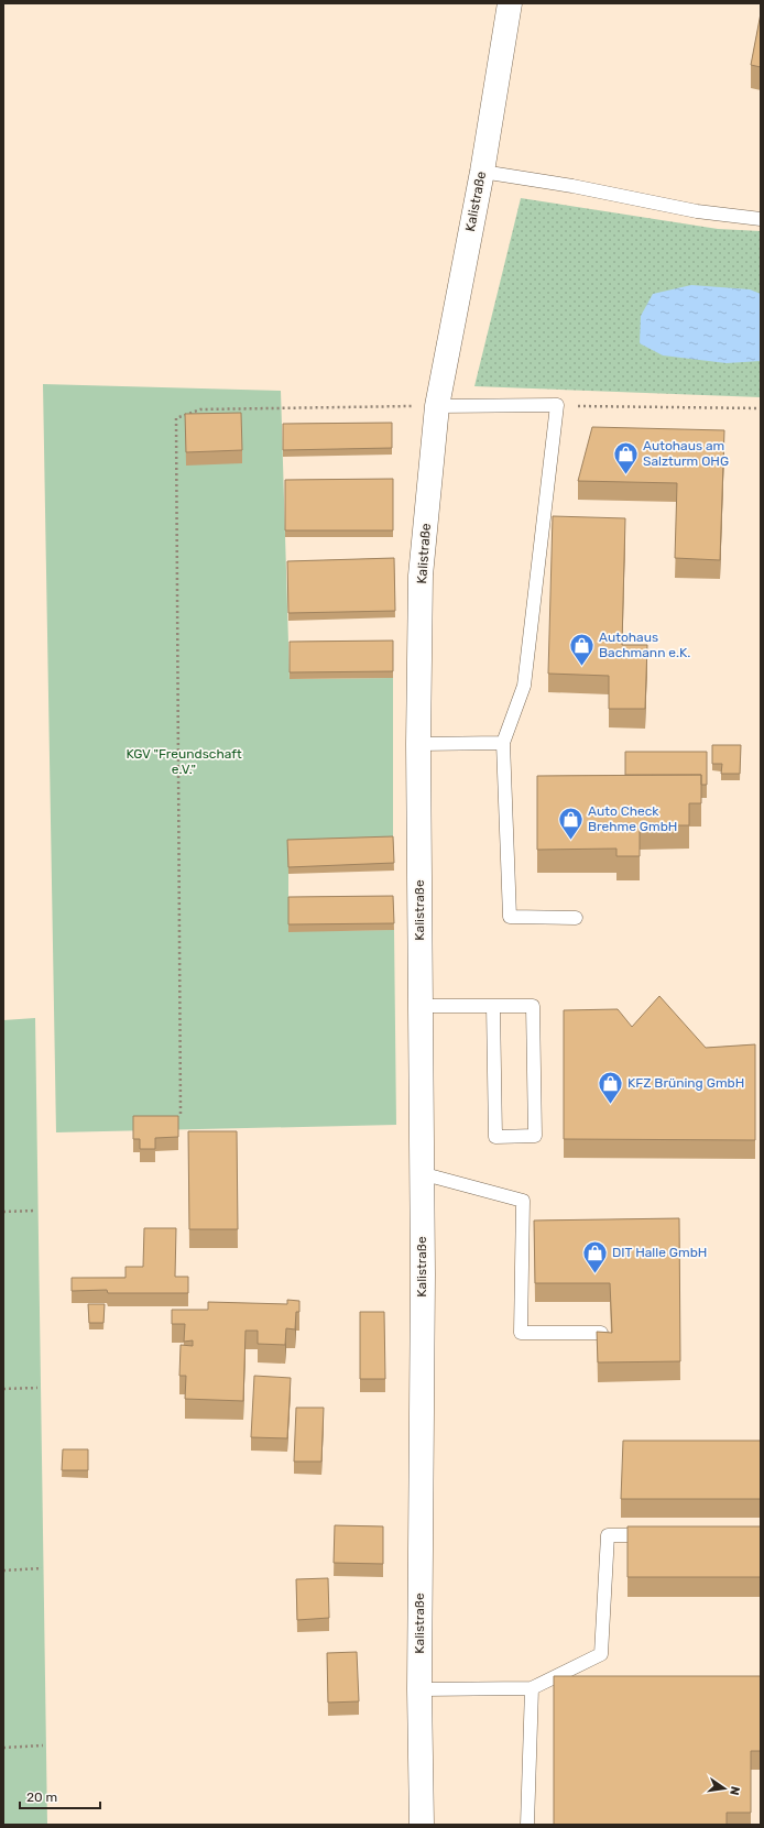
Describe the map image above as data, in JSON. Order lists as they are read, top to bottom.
{
  "streets": {
    "street": ["Kalistraße"]
  },
  "parks": ["KGV \"Freundschaft e.V.\""],
  "places": {
    "shop": [
      "Autohaus am Salzturm OHG",
      "Autohaus Bachmann e.K.",
      "Auto Check Brehme GmbH",
      "KFZ Brüning GmbH",
      "DIT Halle GmbH"
    ]
  },
  "scale_bar": "20 m",
  "north": "right"
}
